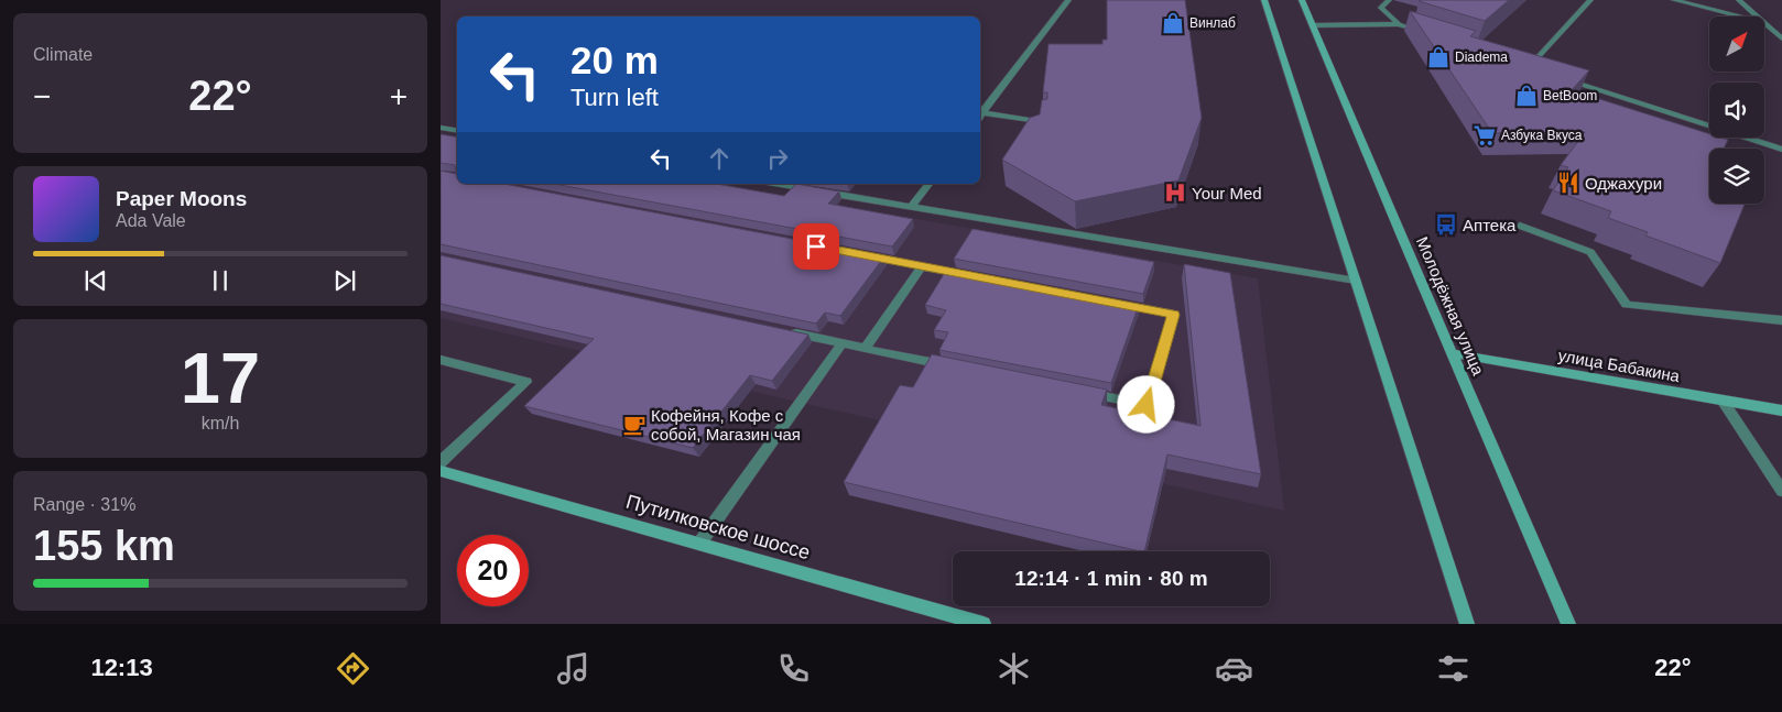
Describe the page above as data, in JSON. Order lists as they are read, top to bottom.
{
  "streets": {
    "main road": ["Молодёжная улица", "улица Бабакина", "Путилковское шоссе"]
  },
  "crossings": [
    ["Молодёжная улица", "улица Бабакина"]
  ],
  "places": {
    "shop": ["Винлаб", "Diadema", "BetBoom"],
    "supermarket": ["Азбука Вкуса"],
    "restaurant": ["Оджахури"],
    "hospital": ["Your Med"],
    "bus stop": ["Аптека"],
    "cafe": ["Кофейня, Кофе с собой, Магазин чая"]
  },
  "north": "top right",
  "page": {
    "tile": [
      "Climate",
      ["17", "km/h"],
      ["Range · 31%", "155 km"]
    ],
    "turn": ["20 m", "Turn left"],
    "heat": ["−", "22°", "+"],
    "song": ["Paper Moons", "Ada Vale"],
    "limit": "20",
    "trip": "12:14 · 1 min · 80 m",
    "tabs": ["12:13", "22°"]
  }
}
